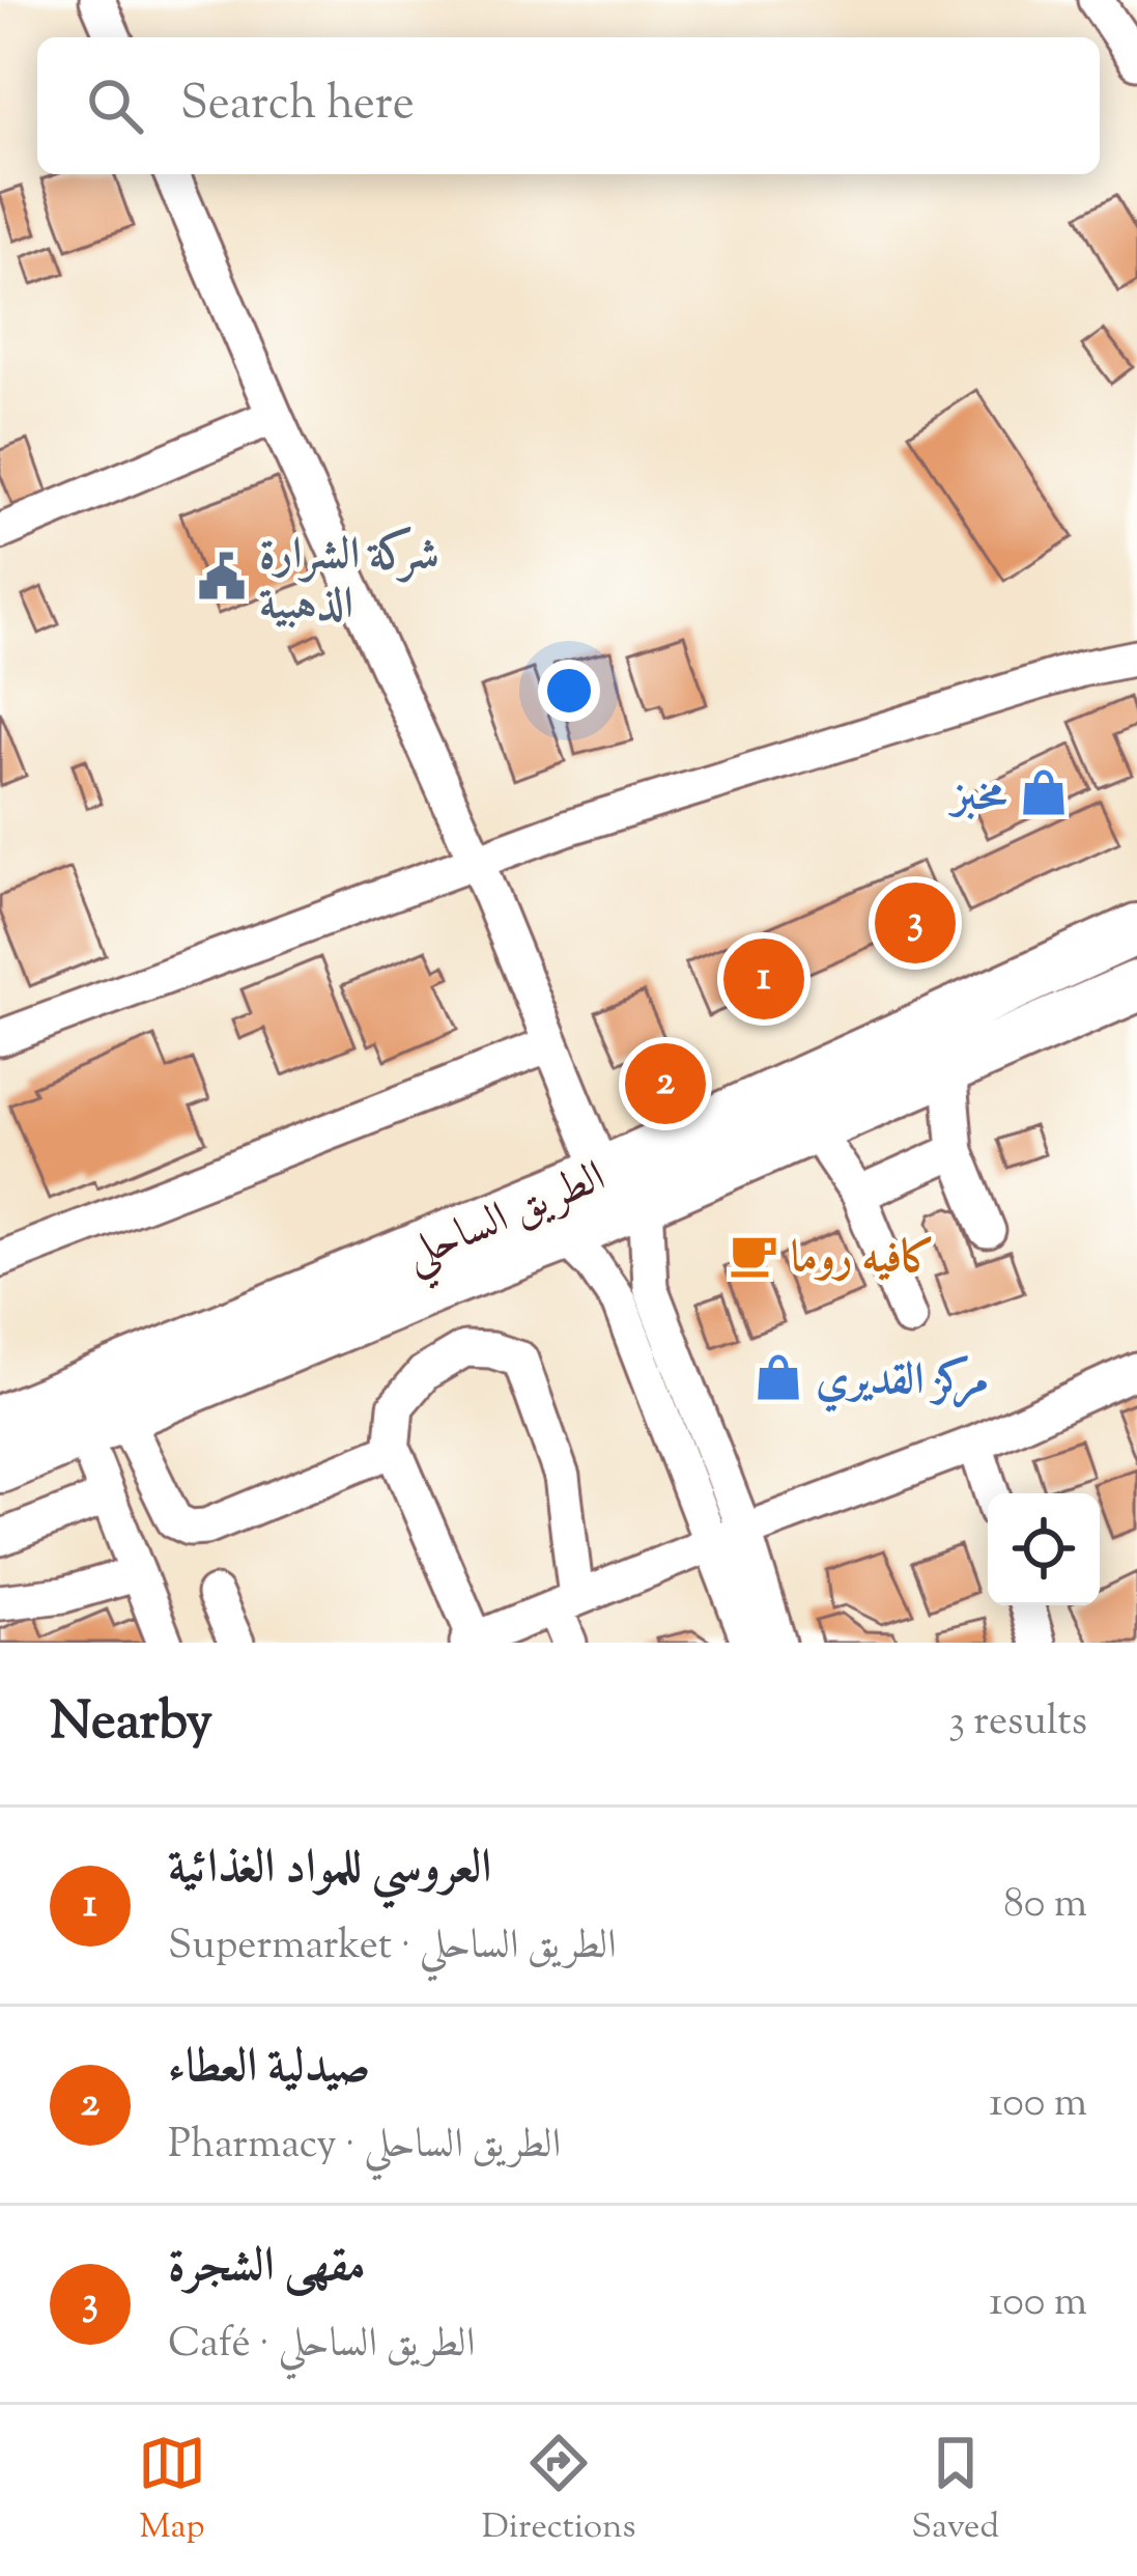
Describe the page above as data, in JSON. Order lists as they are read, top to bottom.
{
  "streets": {
    "highway": ["الطريق الساحلي"]
  },
  "places": {
    "public building": ["شركة الشرارة الذهبية"],
    "shop": ["مخبز", "مركز القديري"],
    "cafe": ["كافيه روما"]
  },
  "page": {
    "search": "Search here",
    "pins": ["3", "1", "2"],
    "heading": ["Nearby", "3 results"],
    "list": [
      {
        "mark": "1",
        "name": "العروسي للمواد الغذائية",
        "note": "Supermarket · الطريق الساحلي",
        "value": "80 m"
      },
      {
        "mark": "2",
        "name": "صيدلية العطاء",
        "note": "Pharmacy · الطريق الساحلي",
        "value": "100 m"
      },
      {
        "mark": "3",
        "name": "مقهى الشجرة",
        "note": "Café · الطريق الساحلي",
        "value": "100 m"
      }
    ],
    "nav": ["Map", "Directions", "Saved"]
  }
}
